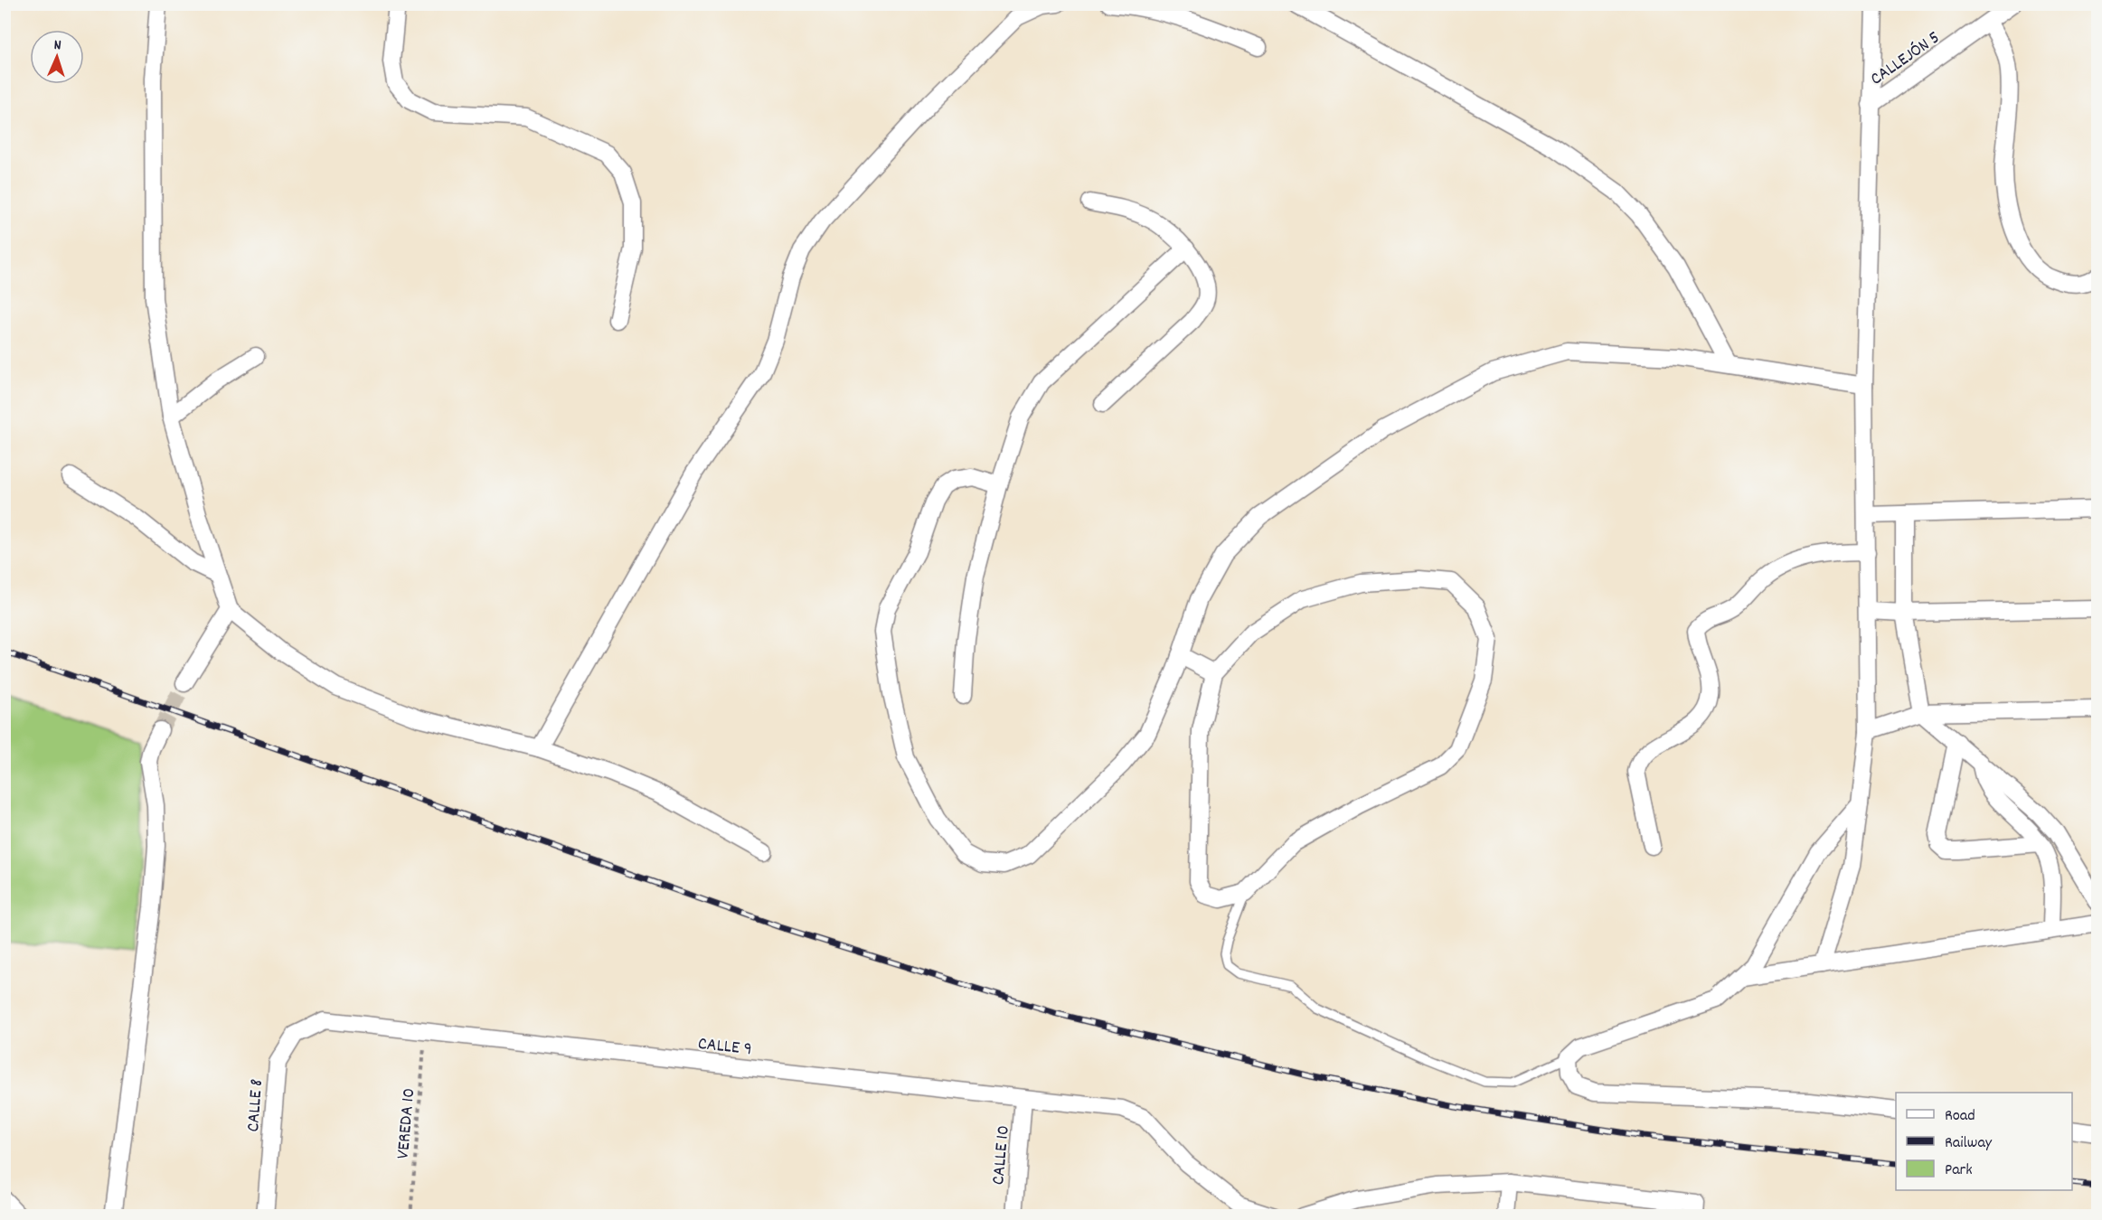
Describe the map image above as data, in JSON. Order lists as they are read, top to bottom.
{
  "streets": {
    "street": [
      "CALLEJÓN 5",
      "CALLE 9",
      "CALLE 8",
      "CALLE 10"
    ],
    "path": ["VEREDA 10"]
  },
  "crossings": [
    ["CALLE 9", "CALLE 8"],
    ["CALLE 9", "VEREDA 10"],
    ["CALLE 9", "CALLE 10"]
  ],
  "legend": ["Road", "Railway", "Park"],
  "north": "top"
}
